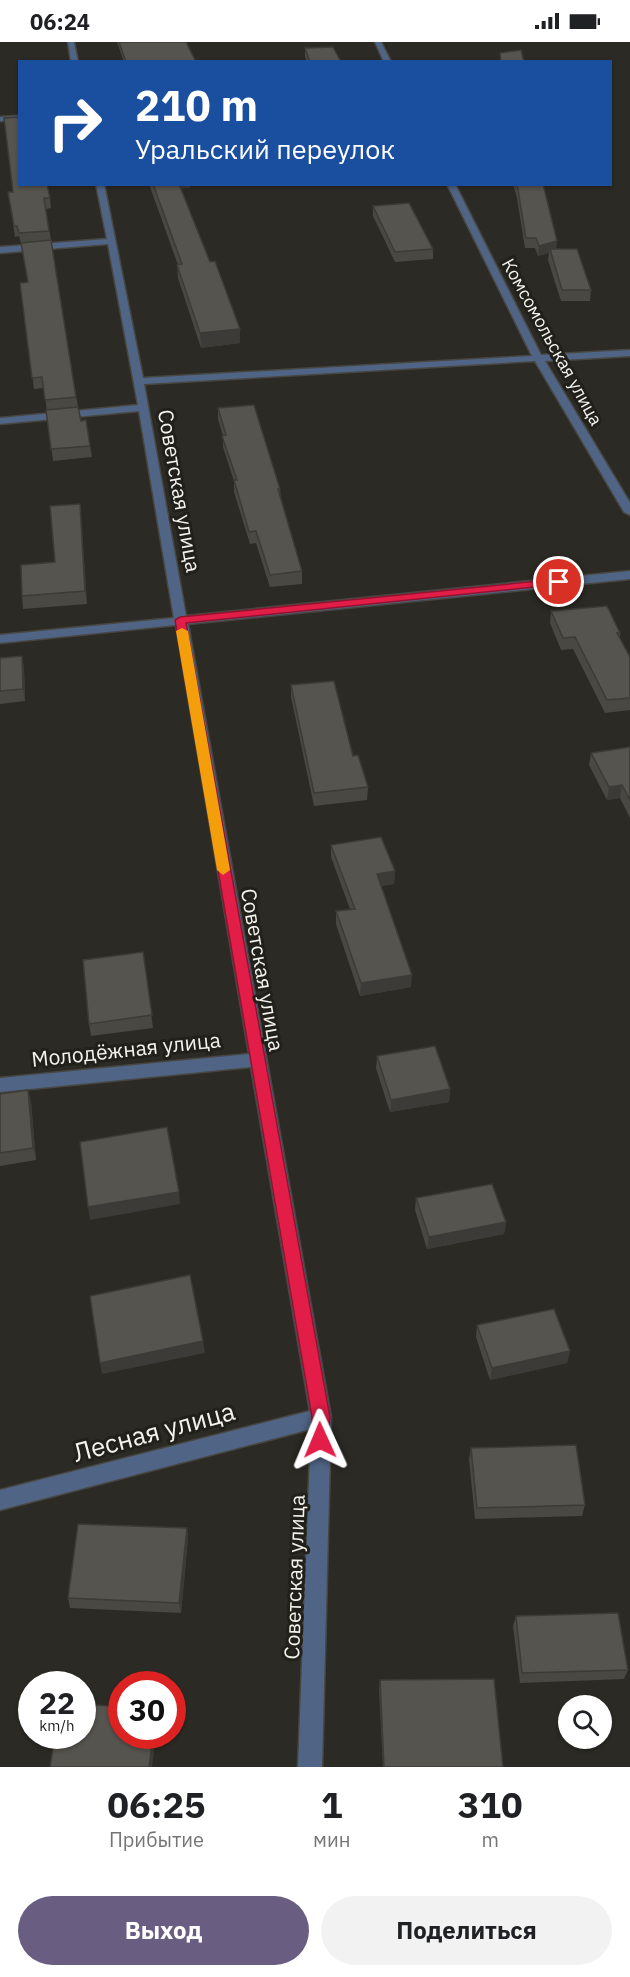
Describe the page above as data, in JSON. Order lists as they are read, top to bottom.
{
  "streets": {
    "street": [
      "Комсомольская улица",
      "Советская улица",
      "Молодёжная улица",
      "Лесная улица"
    ]
  },
  "crossings": [
    ["Советская улица", "Молодёжная улица"],
    ["Советская улица", "Лесная улица"]
  ],
  "page": {
    "status": "06:24",
    "turn": ["210 m", "Уральский переулок"],
    "speed": "22 km/h",
    "limit": "30",
    "eta": [
      "06:25",
      "Прибытие",
      "1",
      "мин",
      "310",
      "m"
    ],
    "buttons": ["Выход", "Поделиться"]
  }
}
